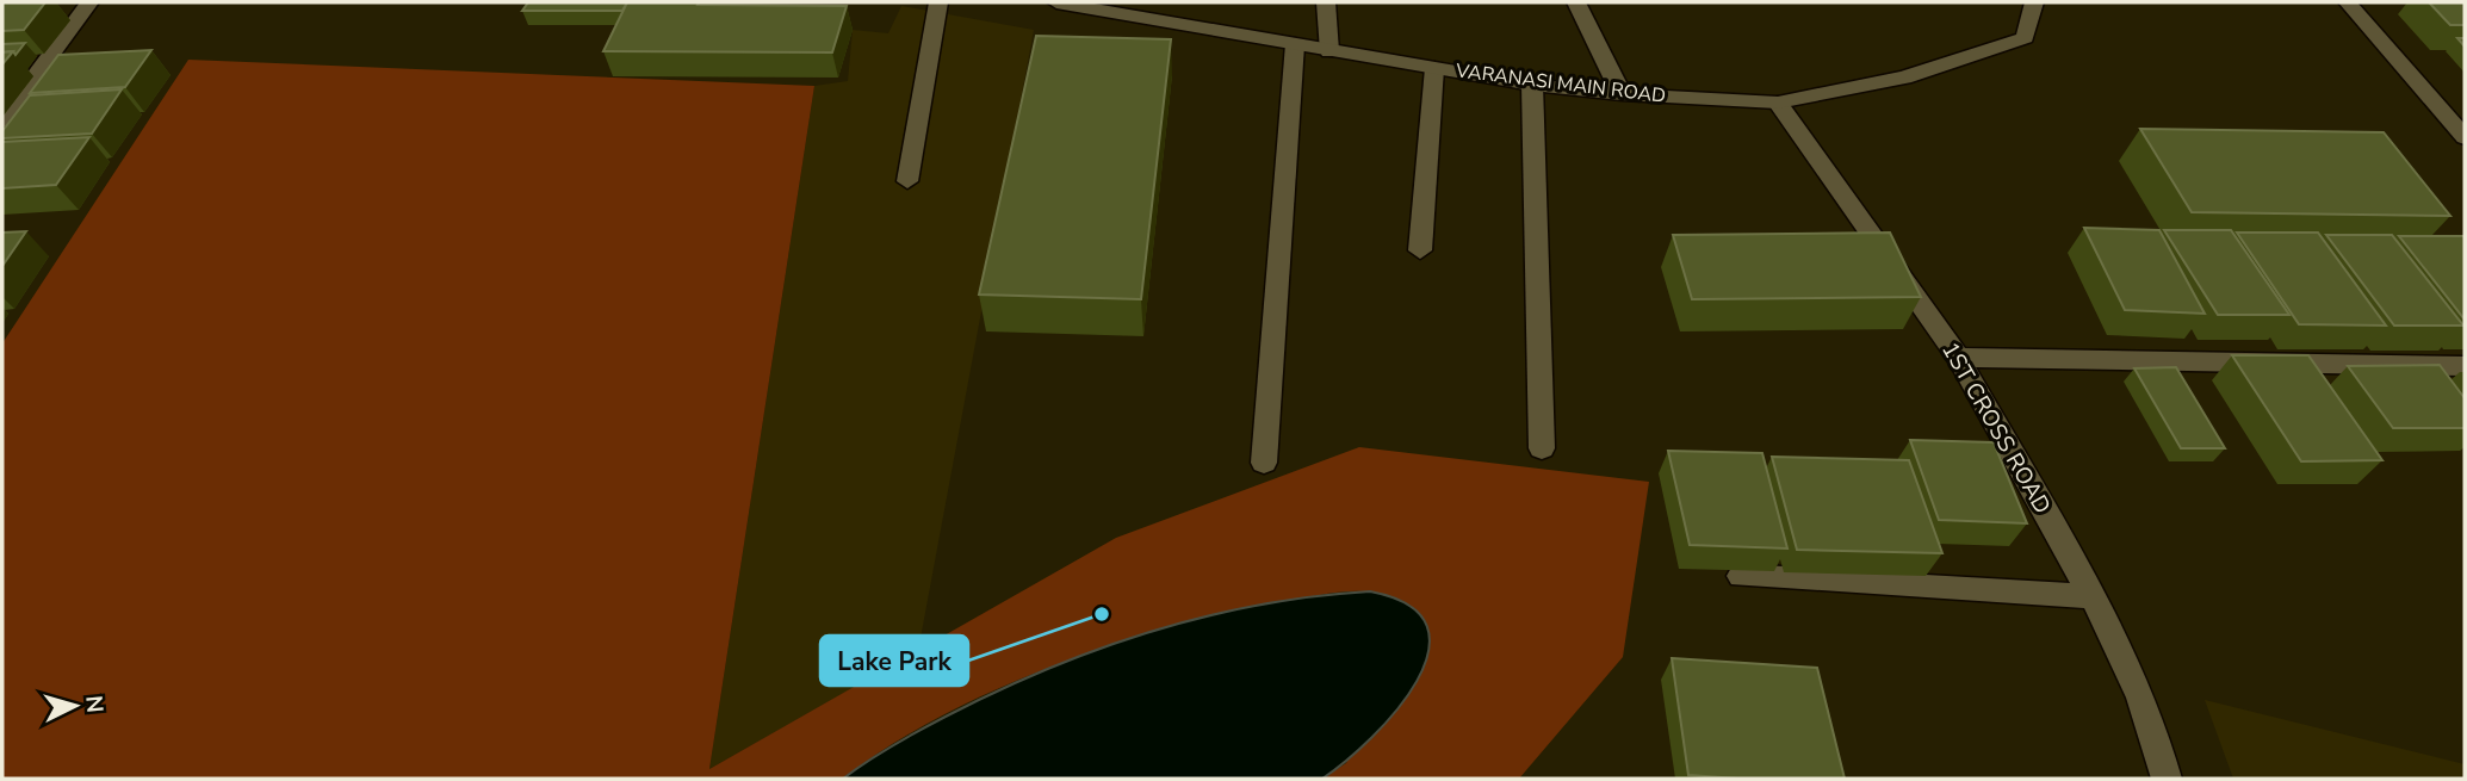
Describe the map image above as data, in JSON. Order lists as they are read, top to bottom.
{
  "streets": {
    "street": ["VARANASI MAIN ROAD", "1ST CROSS ROAD"]
  },
  "crossings": [
    ["VARANASI MAIN ROAD", "1ST CROSS ROAD"]
  ],
  "places": ["Lake Park"],
  "north": "right"
}
